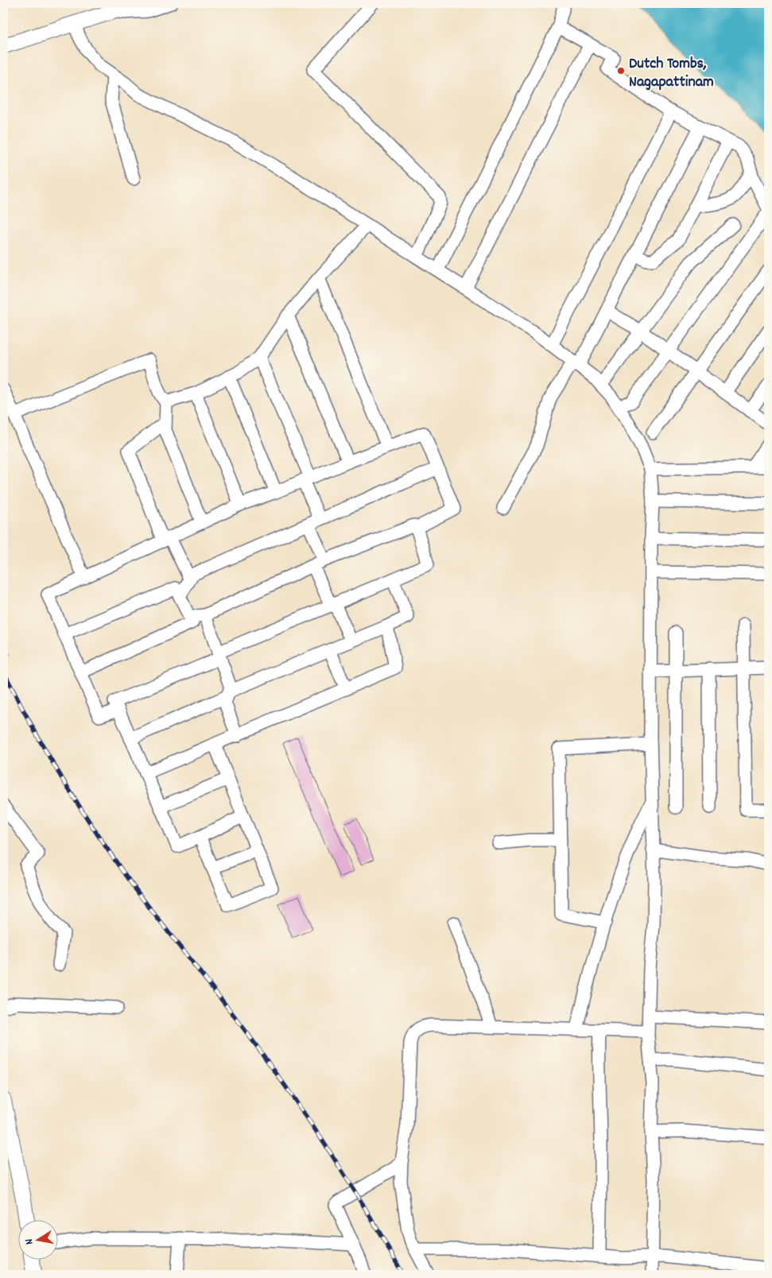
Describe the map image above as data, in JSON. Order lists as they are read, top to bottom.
{
  "places": ["Dutch Tombs, Nagapattinam"],
  "north": "left"
}
